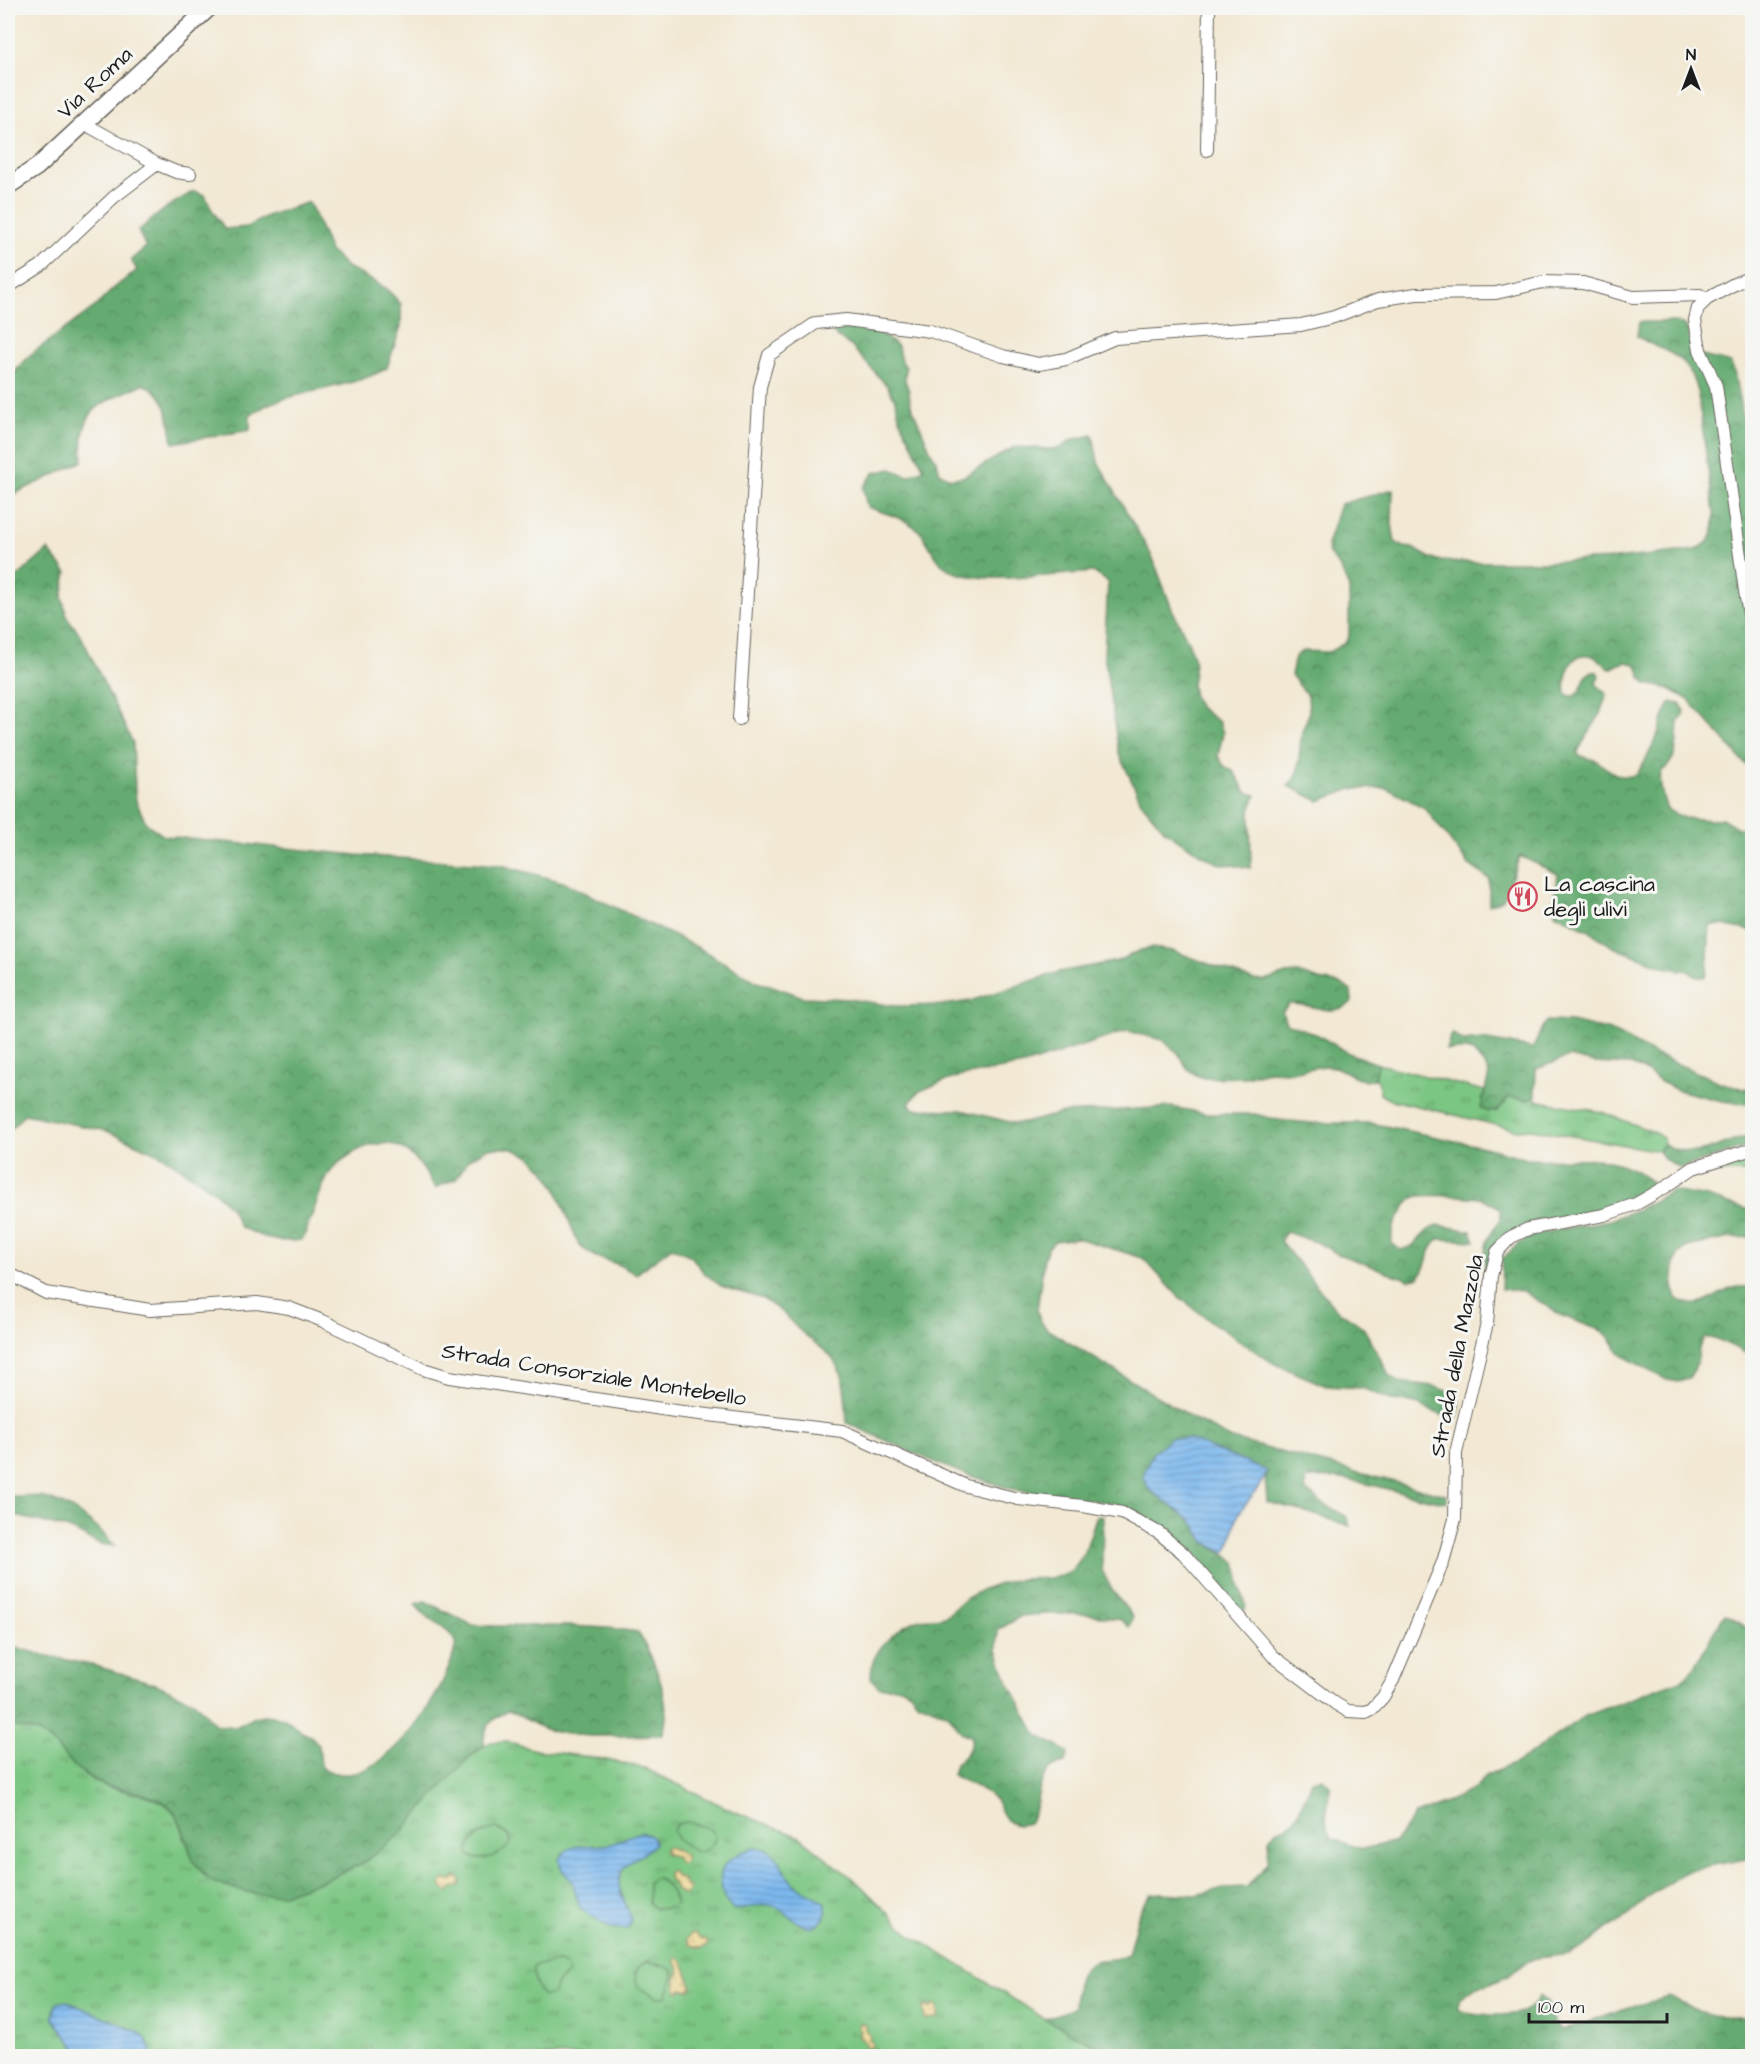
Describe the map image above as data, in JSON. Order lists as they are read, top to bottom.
{
  "streets": {
    "main road": ["Via Roma"],
    "street": ["Strada della Mazzola", "Strada Consorziale Montebello"]
  },
  "crossings": [
    ["Strada della Mazzola", "Strada Consorziale Montebello"]
  ],
  "places": {
    "restaurant": ["La cascina degli ulivi"]
  },
  "scale_bar": "100 m",
  "north": "top"
}
